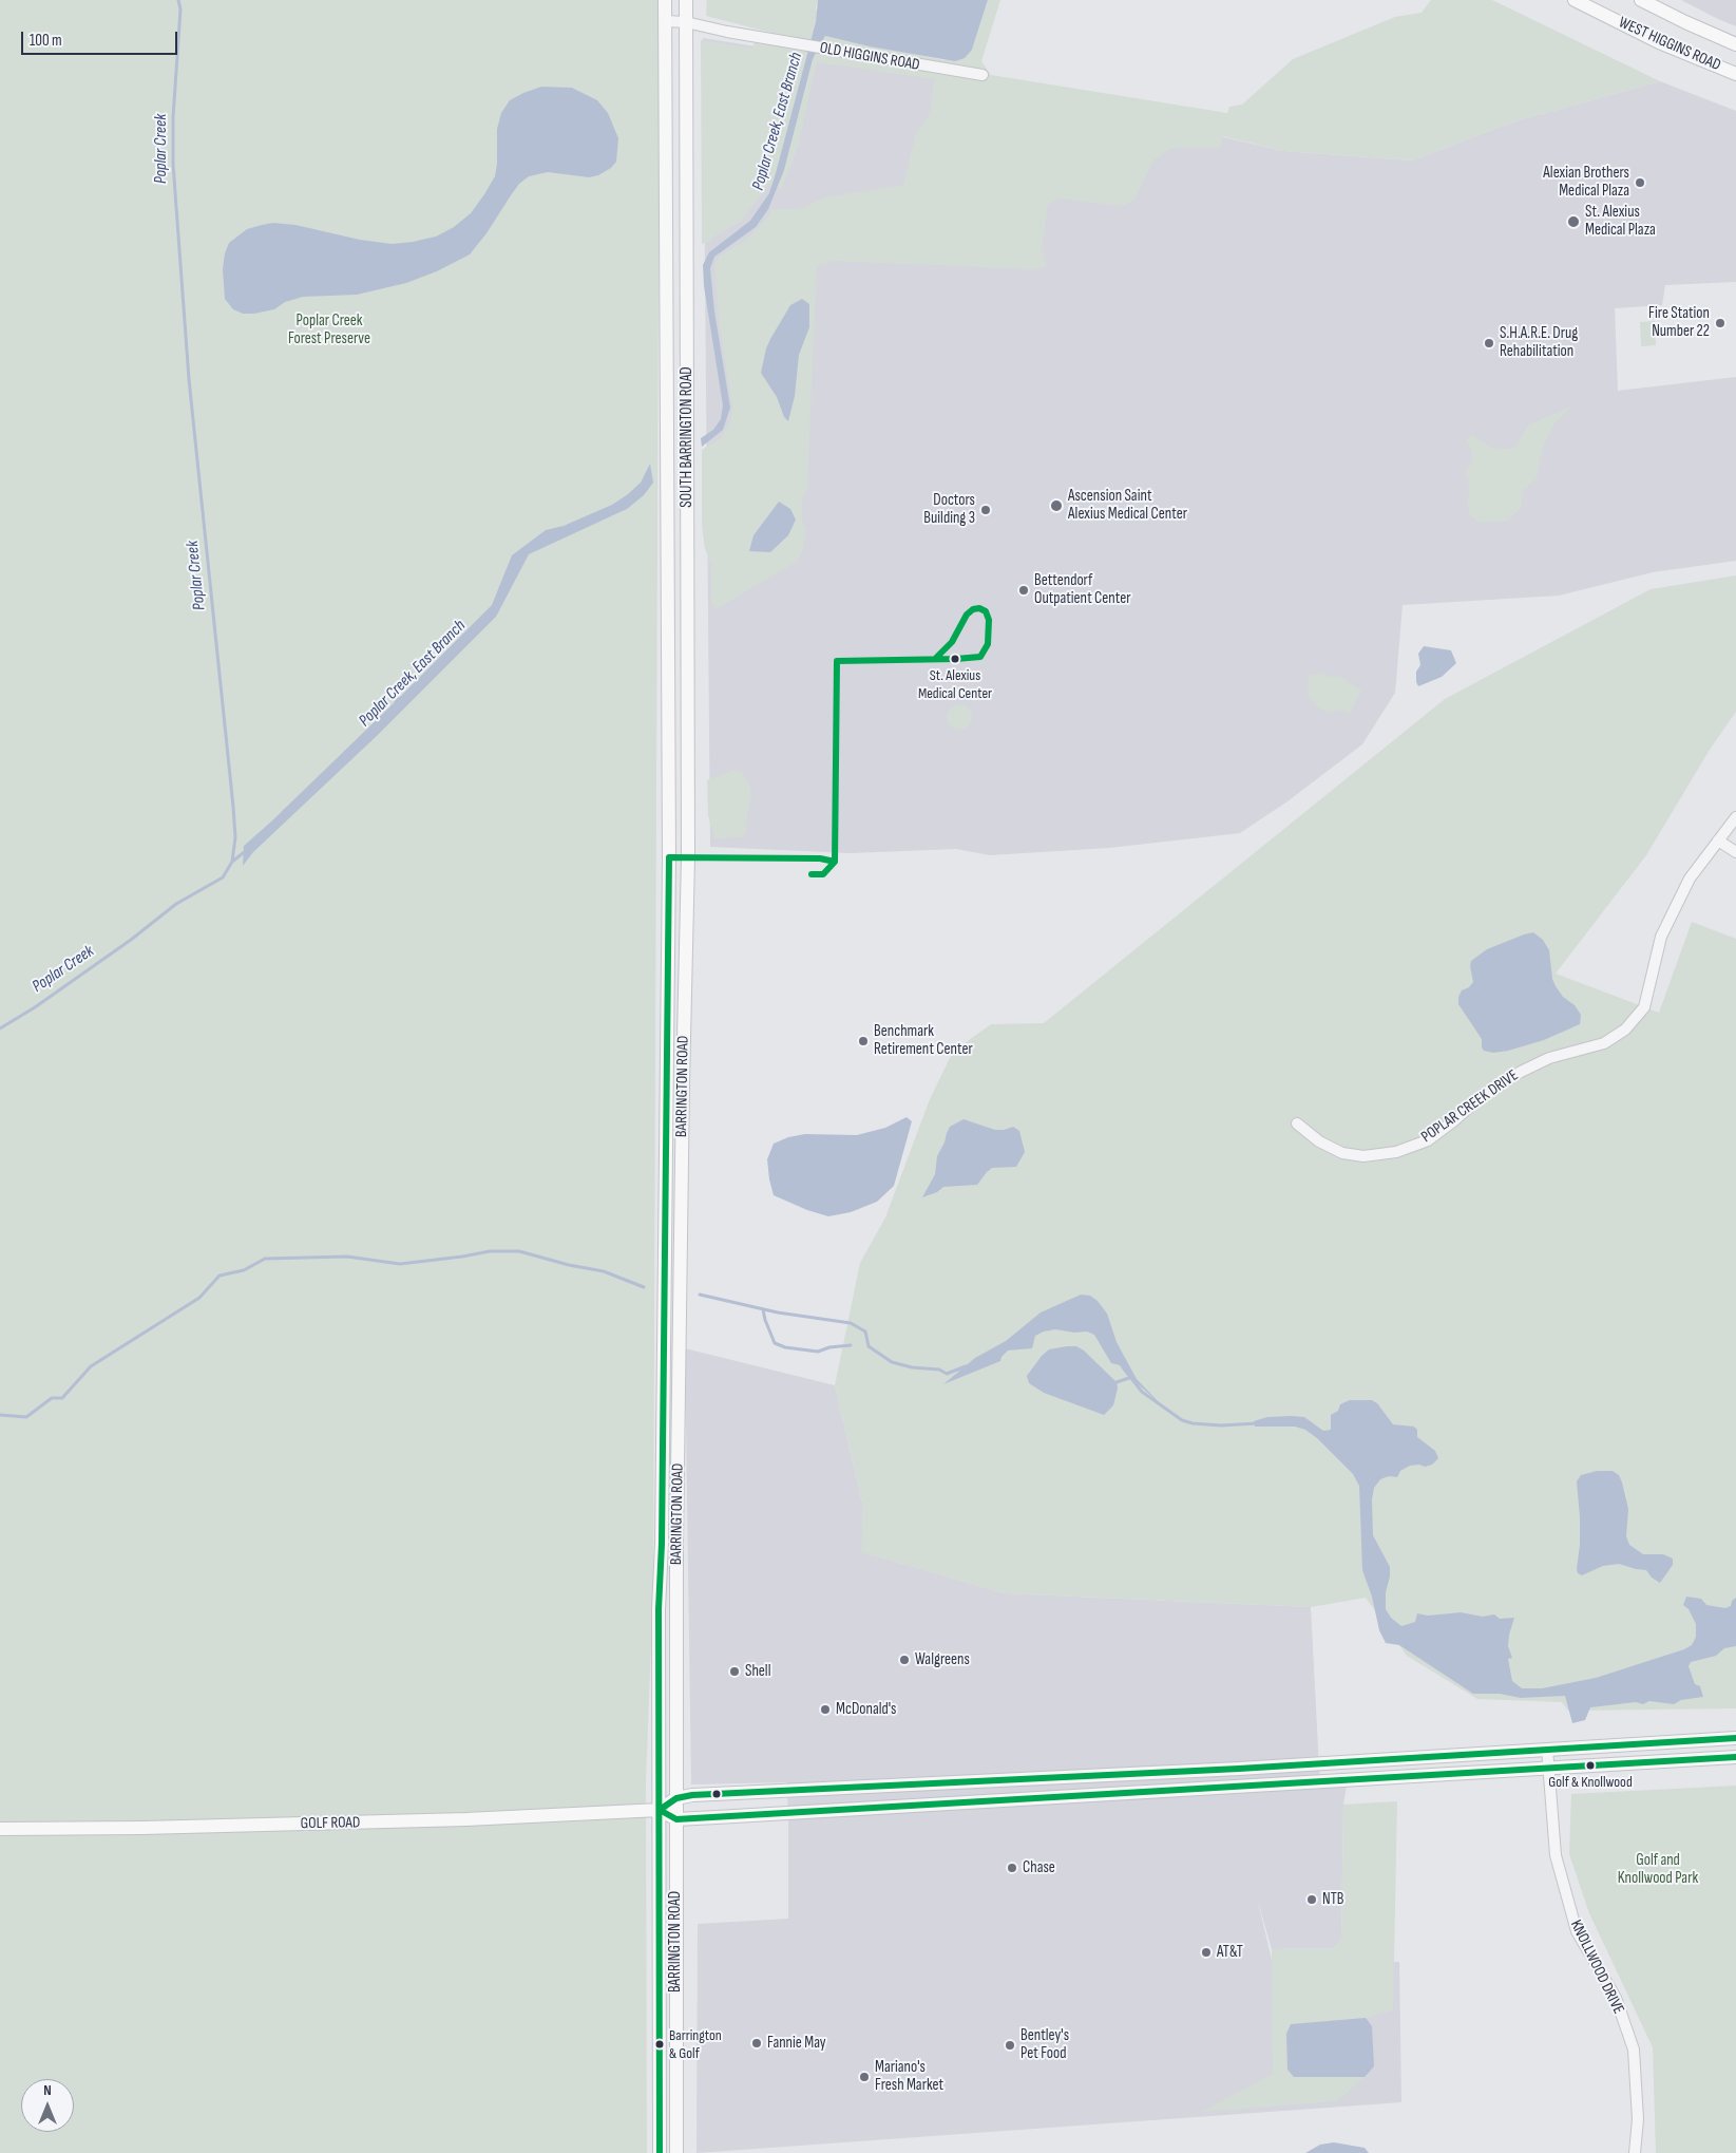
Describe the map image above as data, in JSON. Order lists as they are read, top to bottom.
{
  "streets": {
    "main road": [
      "WEST HIGGINS ROAD",
      "SOUTH BARRINGTON ROAD",
      "BARRINGTON ROAD",
      "GOLF ROAD"
    ],
    "street": ["OLD HIGGINS ROAD", "POPLAR CREEK DRIVE", "KNOLLWOOD DRIVE"]
  },
  "crossings": [
    ["OLD HIGGINS ROAD", "SOUTH BARRINGTON ROAD"],
    ["SOUTH BARRINGTON ROAD", "BARRINGTON ROAD"],
    ["BARRINGTON ROAD", "GOLF ROAD"]
  ],
  "water": ["Poplar Creek, East Branch", "Poplar Creek"],
  "parks": ["Poplar Creek Forest Preserve", "Golf and Knollwood Park"],
  "places": [
    "Alexian Brothers Medical Plaza",
    "St. Alexius Medical Plaza",
    "Fire Station Number 22",
    "S.H.A.R.E. Drug Rehabilitation",
    "Ascension Saint Alexius Medical Center",
    "Doctors Building 3",
    "Bettendorf Outpatient Center",
    "St. Alexius Medical Center",
    "Benchmark Retirement Center",
    "Walgreens",
    "Shell",
    "McDonald's",
    "Golf & Knollwood",
    "Chase",
    "NTB",
    "AT&T",
    "Fannie May",
    "Barrington & Golf",
    "Bentley's Pet Food",
    "Mariano's Fresh Market"
  ],
  "scale_bar": "100 m",
  "north": "top"
}
